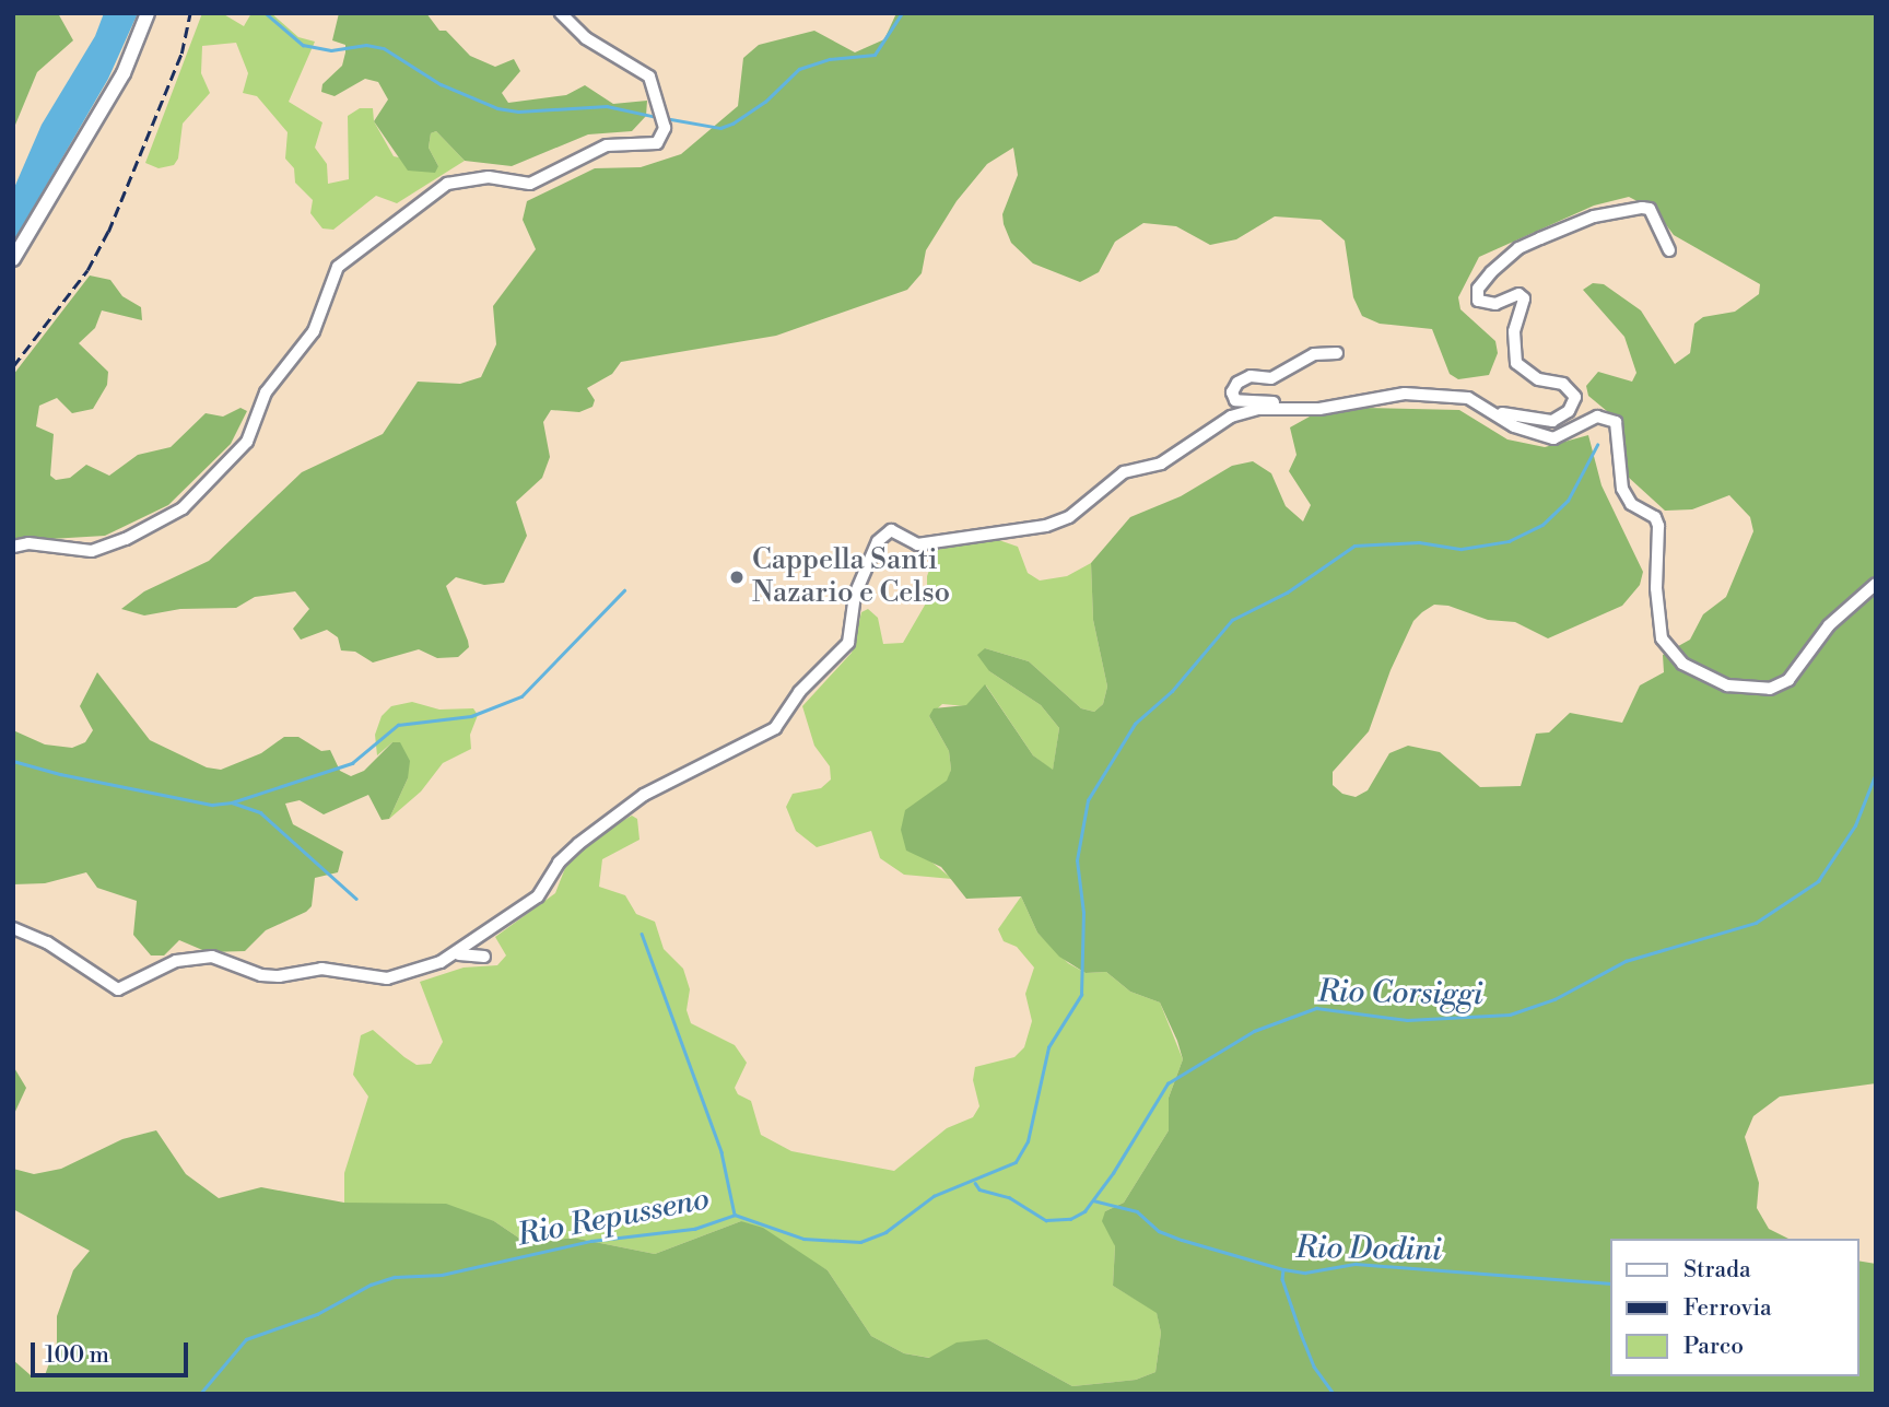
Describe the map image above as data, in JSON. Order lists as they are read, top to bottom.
{
  "water": ["Rio Corsiggi", "Rio Repusseno", "Rio Dodini"],
  "places": ["Cappella Santi Nazario e Celso"],
  "legend": ["Strada", "Ferrovia", "Parco"],
  "scale_bar": "100 m"
}
